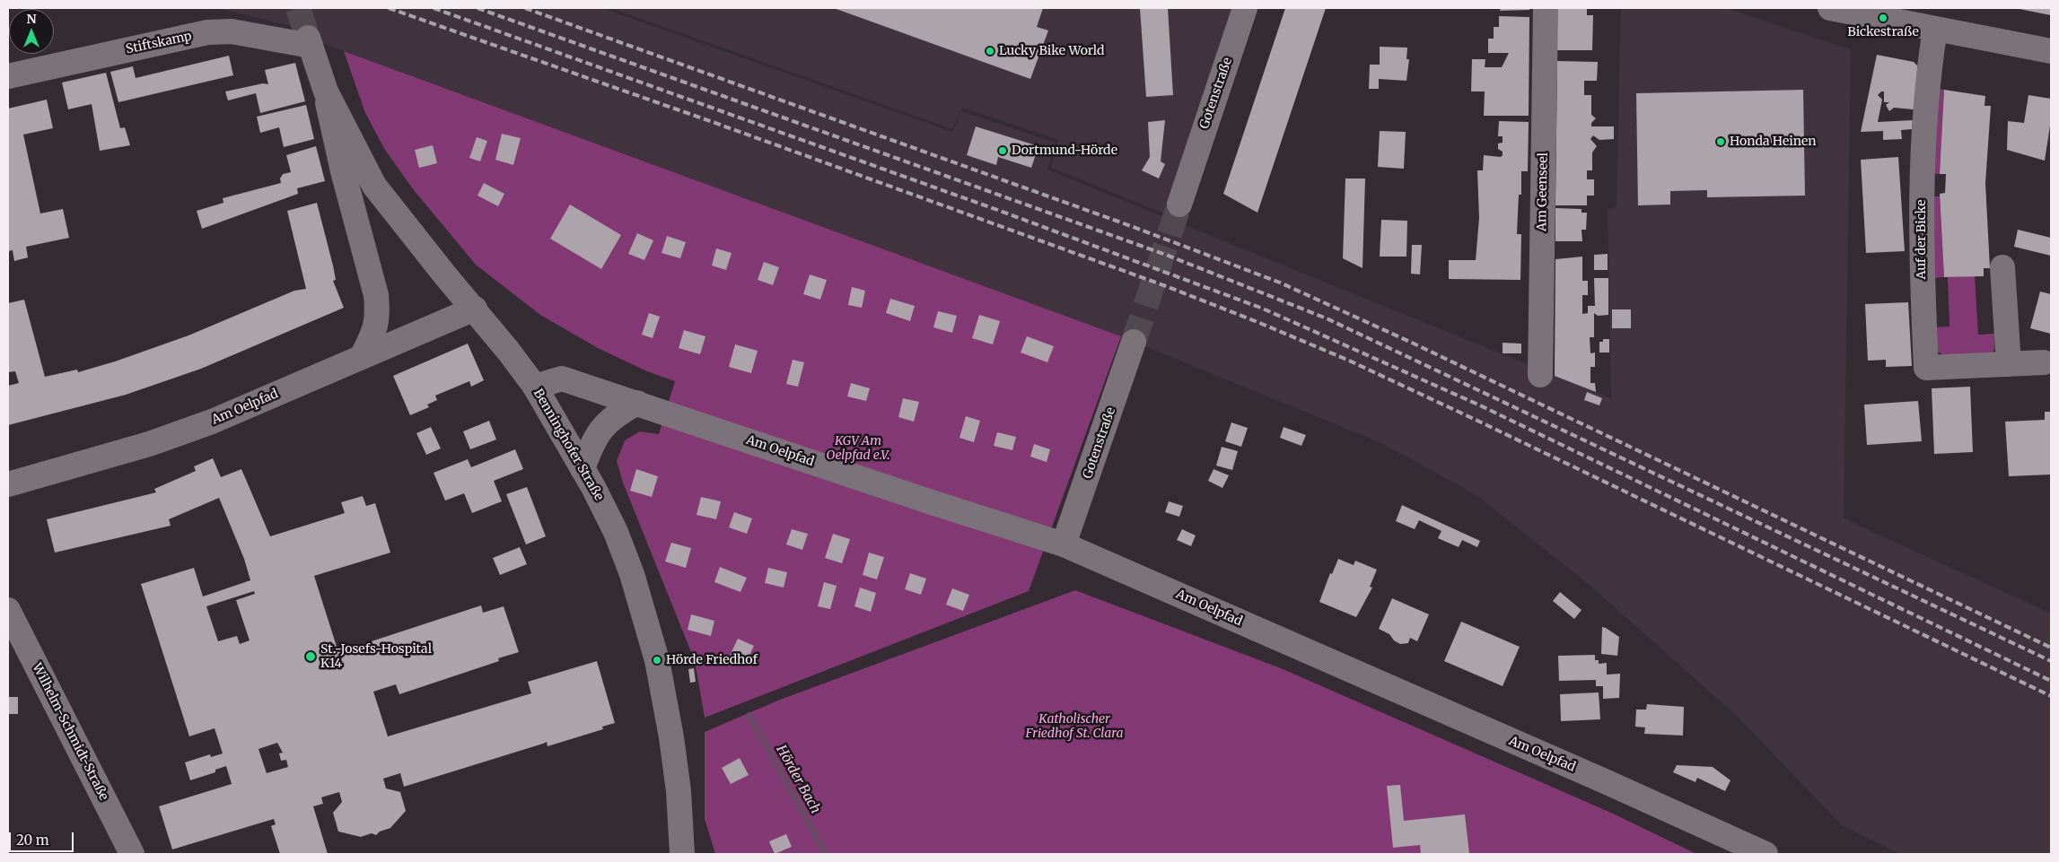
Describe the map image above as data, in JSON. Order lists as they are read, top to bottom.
{
  "streets": {
    "street": [
      "Stiftskamp",
      "Gotenstraße",
      "Am Geenseel",
      "Auf der Bicke",
      "Am Oelpfad",
      "Benninghofer Straße",
      "Wilhelm-Schmidt-Straße"
    ]
  },
  "crossings": [
    ["Stiftskamp", "Benninghofer Straße"],
    ["Gotenstraße", "Am Oelpfad"],
    ["Am Oelpfad", "Benninghofer Straße"]
  ],
  "water": ["Hörder Bach"],
  "parks": ["KGV Am Oelpfad e.V.", "Katholischer Friedhof St. Clara"],
  "places": [
    "Bickestraße",
    "Lucky Bike World",
    "Honda Heinen",
    "Dortmund-Hörde",
    "St.-Josefs-Hospital K14",
    "Hörde Friedhof"
  ],
  "scale_bar": "20 m",
  "north": "top"
}
